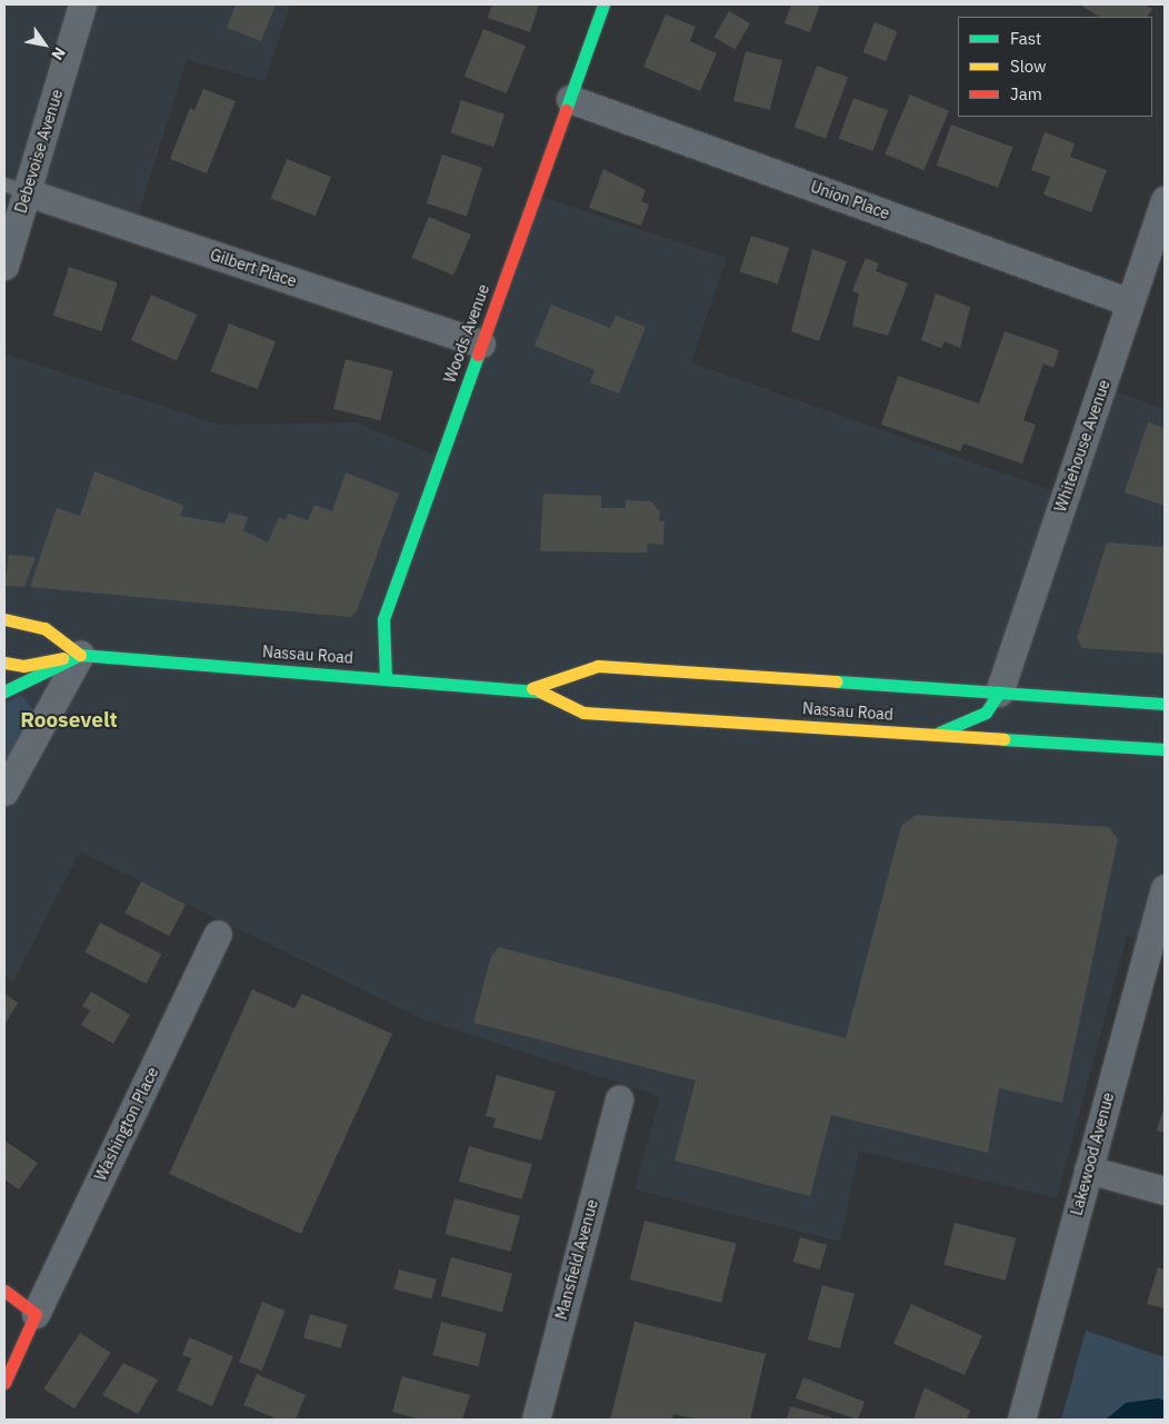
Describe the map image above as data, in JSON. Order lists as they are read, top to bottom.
{
  "streets": {
    "main road": ["Woods Avenue", "Nassau Road"],
    "street": [
      "Debevoise Avenue",
      "Union Place",
      "Gilbert Place",
      "Whitehouse Avenue",
      "Washington Place",
      "Lakewood Avenue",
      "Mansfield Avenue"
    ]
  },
  "crossings": [
    ["Debevoise Avenue", "Gilbert Place"],
    ["Union Place", "Woods Avenue"],
    ["Union Place", "Whitehouse Avenue"],
    ["Gilbert Place", "Woods Avenue"],
    ["Woods Avenue", "Nassau Road"],
    ["Whitehouse Avenue", "Nassau Road"]
  ],
  "districts": ["Roosevelt"],
  "legend": ["Fast", "Slow", "Jam"],
  "north": "bottom right"
}
